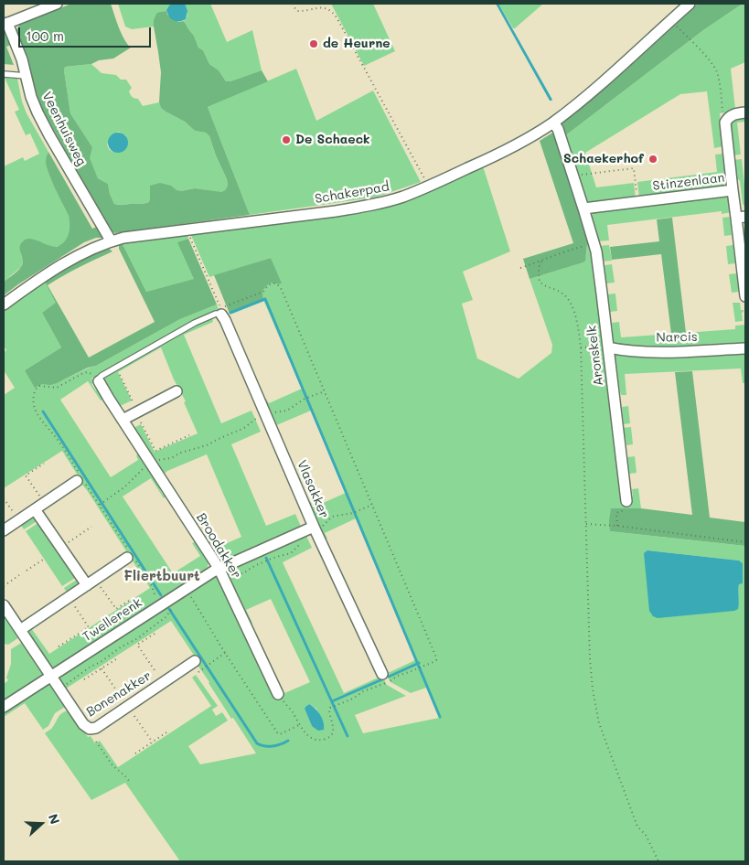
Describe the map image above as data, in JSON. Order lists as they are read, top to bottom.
{
  "streets": {
    "street": [
      "Veenhuisweg",
      "Stinzenlaan",
      "Schakerpad",
      "Narcis",
      "Aronskelk",
      "Vlasakker",
      "Broodakker",
      "Twellerenk",
      "Bonenakker"
    ]
  },
  "crossings": [
    ["Veenhuisweg", "Schakerpad"],
    ["Stinzenlaan", "Aronskelk"],
    ["Narcis", "Aronskelk"],
    ["Vlasakker", "Twellerenk"],
    ["Broodakker", "Twellerenk"],
    ["Twellerenk", "Bonenakker"]
  ],
  "districts": ["Fliertbuurt"],
  "places": ["de Heurne", "De Schaeck", "Schaekerhof"],
  "scale_bar": "100 m",
  "north": "right"
}
